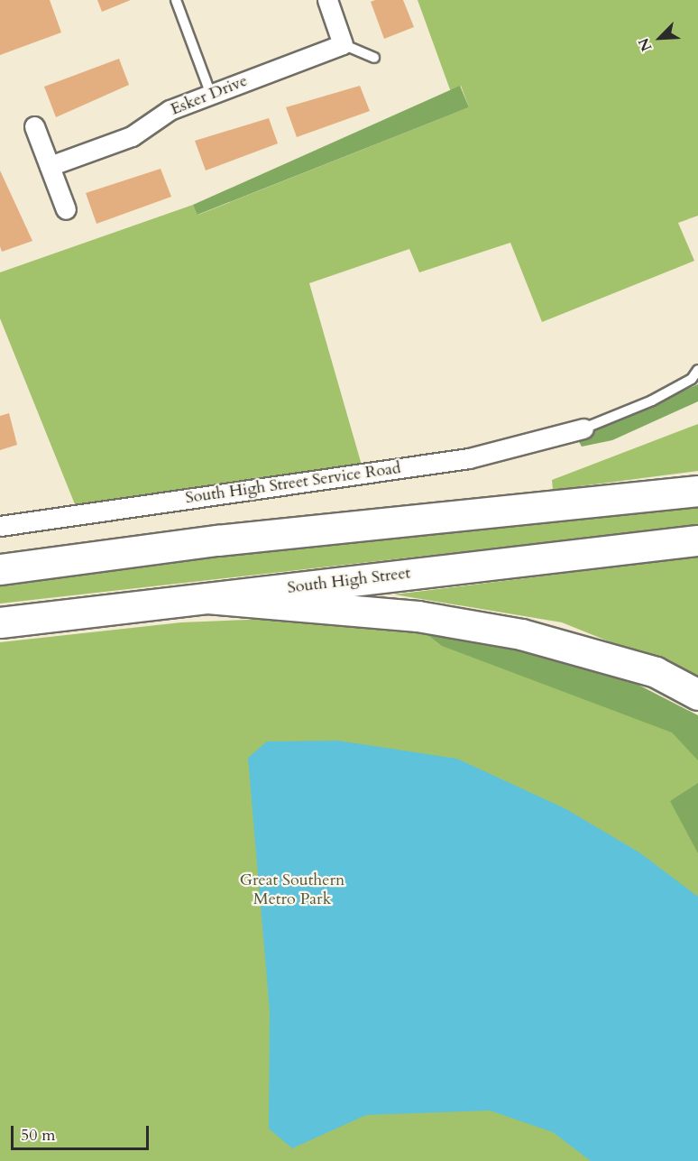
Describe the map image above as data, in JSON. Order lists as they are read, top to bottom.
{
  "streets": {
    "main road": ["South High Street"],
    "street": ["Esker Drive", "South High Street Service Road"]
  },
  "parks": ["Great Southern Metro Park"],
  "scale_bar": "50 m",
  "north": "bottom left"
}
